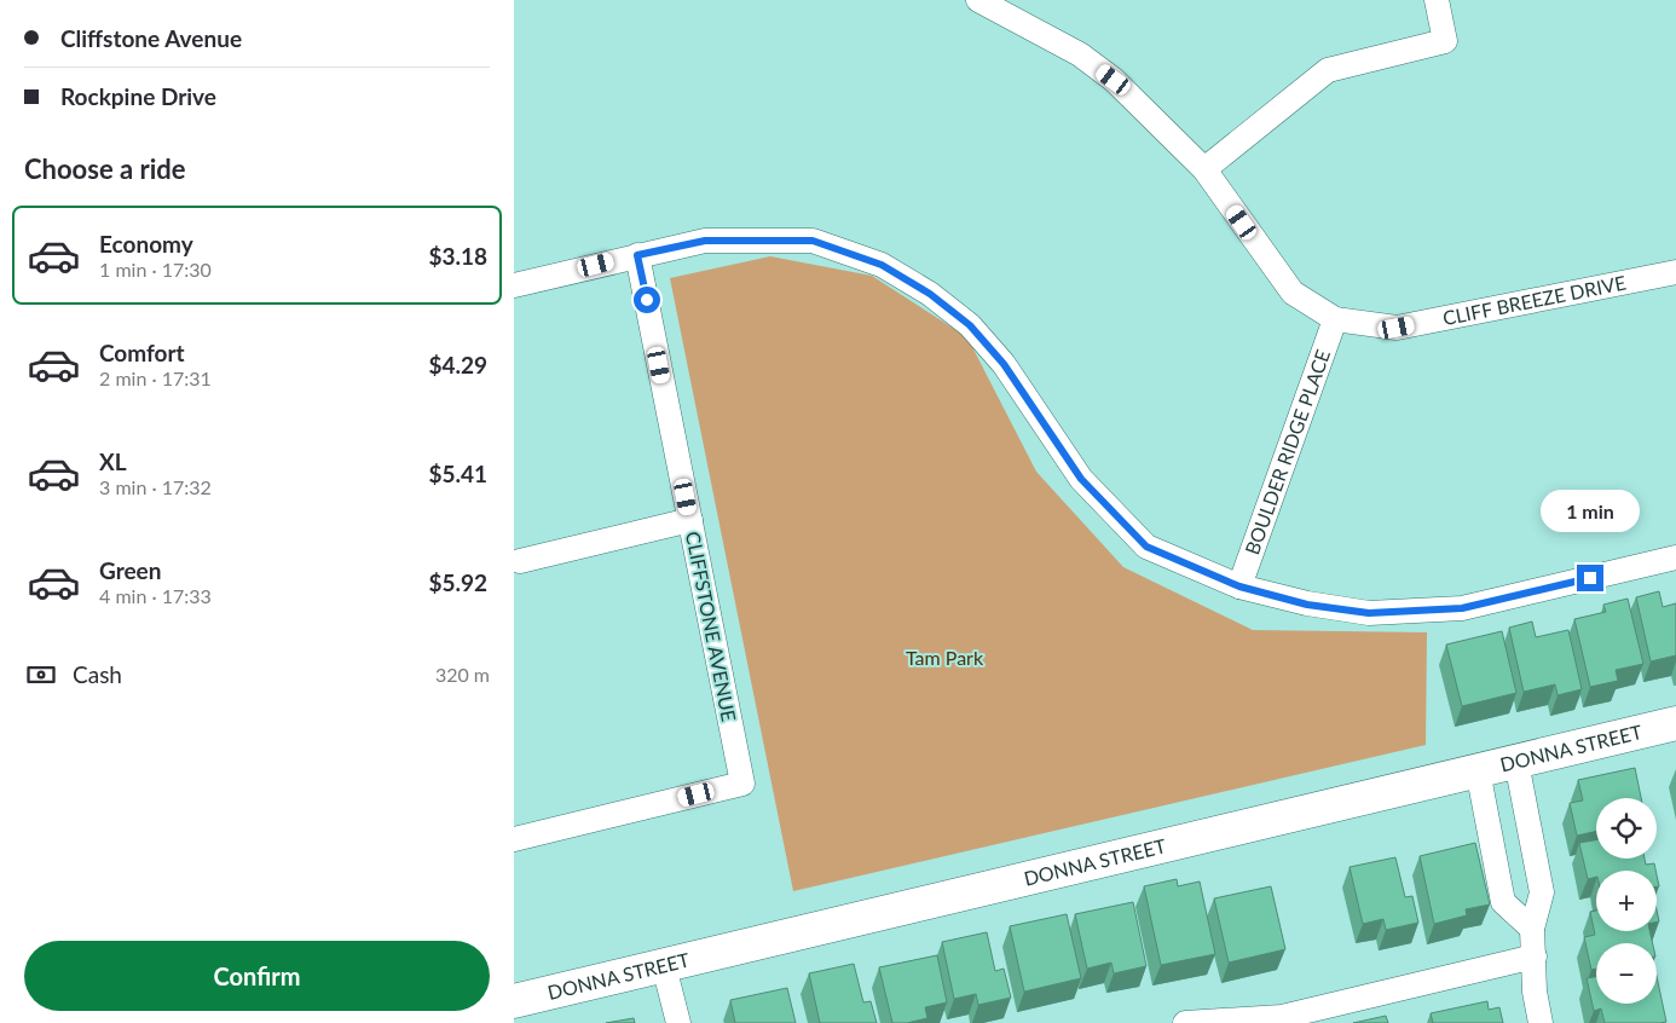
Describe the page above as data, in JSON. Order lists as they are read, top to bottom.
{
  "streets": {
    "street": [
      "CLIFF BREEZE DRIVE",
      "BOULDER RIDGE PLACE",
      "CLIFFSTONE AVENUE",
      "DONNA STREET"
    ]
  },
  "crossings": [
    ["CLIFF BREEZE DRIVE", "BOULDER RIDGE PLACE"]
  ],
  "parks": ["Tam Park"],
  "page": {
    "banner": ["Cliffstone Avenue", "Rockpine Drive"],
    "heading": "Choose a ride",
    "list": [
      {
        "name": "Economy",
        "note": "1 min · 17:30",
        "value": "$3.18"
      },
      {
        "name": "Comfort",
        "note": "2 min · 17:31",
        "value": "$4.29"
      },
      {
        "name": "XL",
        "note": "3 min · 17:32",
        "value": "$5.41"
      },
      {
        "name": "Green",
        "note": "4 min · 17:33",
        "value": "$5.92"
      }
    ],
    "bubble": "1 min",
    "pay": ["Cash", "320 m"],
    "map_buttons": ["+", "−"],
    "buttons": "Confirm"
  }
}
